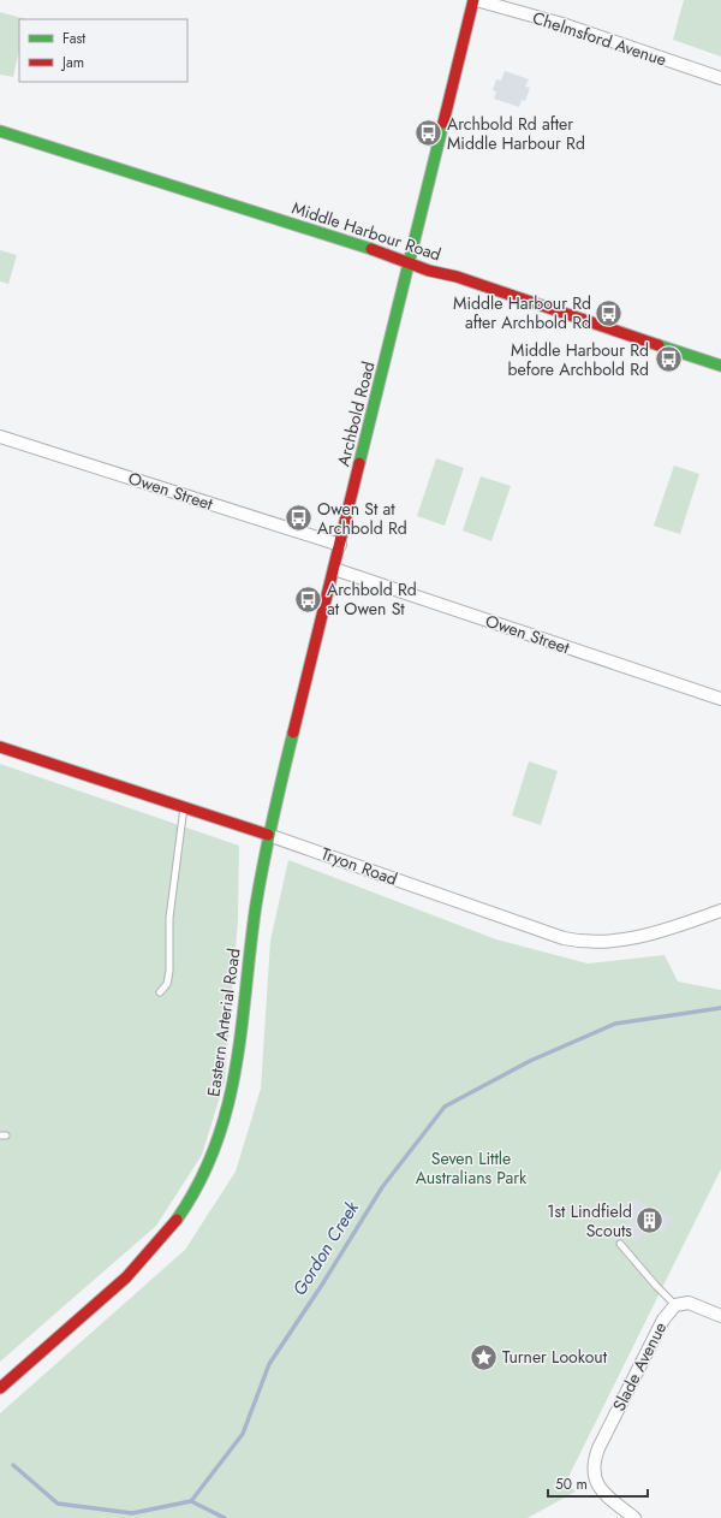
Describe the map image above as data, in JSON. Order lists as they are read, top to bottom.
{
  "streets": {
    "main road": [
      "Middle Harbour Road",
      "Archbold Road",
      "Tryon Road",
      "Eastern Arterial Road"
    ],
    "street": ["Chelmsford Avenue", "Owen Street", "Slade Avenue"]
  },
  "crossings": [
    ["Chelmsford Avenue", "Archbold Road"],
    ["Middle Harbour Road", "Archbold Road"],
    ["Archbold Road", "Owen Street"],
    ["Archbold Road", "Tryon Road"],
    ["Archbold Road", "Eastern Arterial Road"],
    ["Tryon Road", "Eastern Arterial Road"]
  ],
  "water": ["Gordon Creek"],
  "parks": ["Seven Little Australians Park"],
  "places": {
    "bus stop": [
      "Archbold Rd after Middle Harbour Rd",
      "Middle Harbour Rd after Archbold Rd",
      "Middle Harbour Rd before Archbold Rd",
      "Owen St at Archbold Rd",
      "Archbold Rd at Owen St"
    ],
    "building": ["1st Lindfield Scouts"],
    "place": ["Turner Lookout"]
  },
  "legend": ["Fast", "Jam"],
  "scale_bar": "50 m"
}
